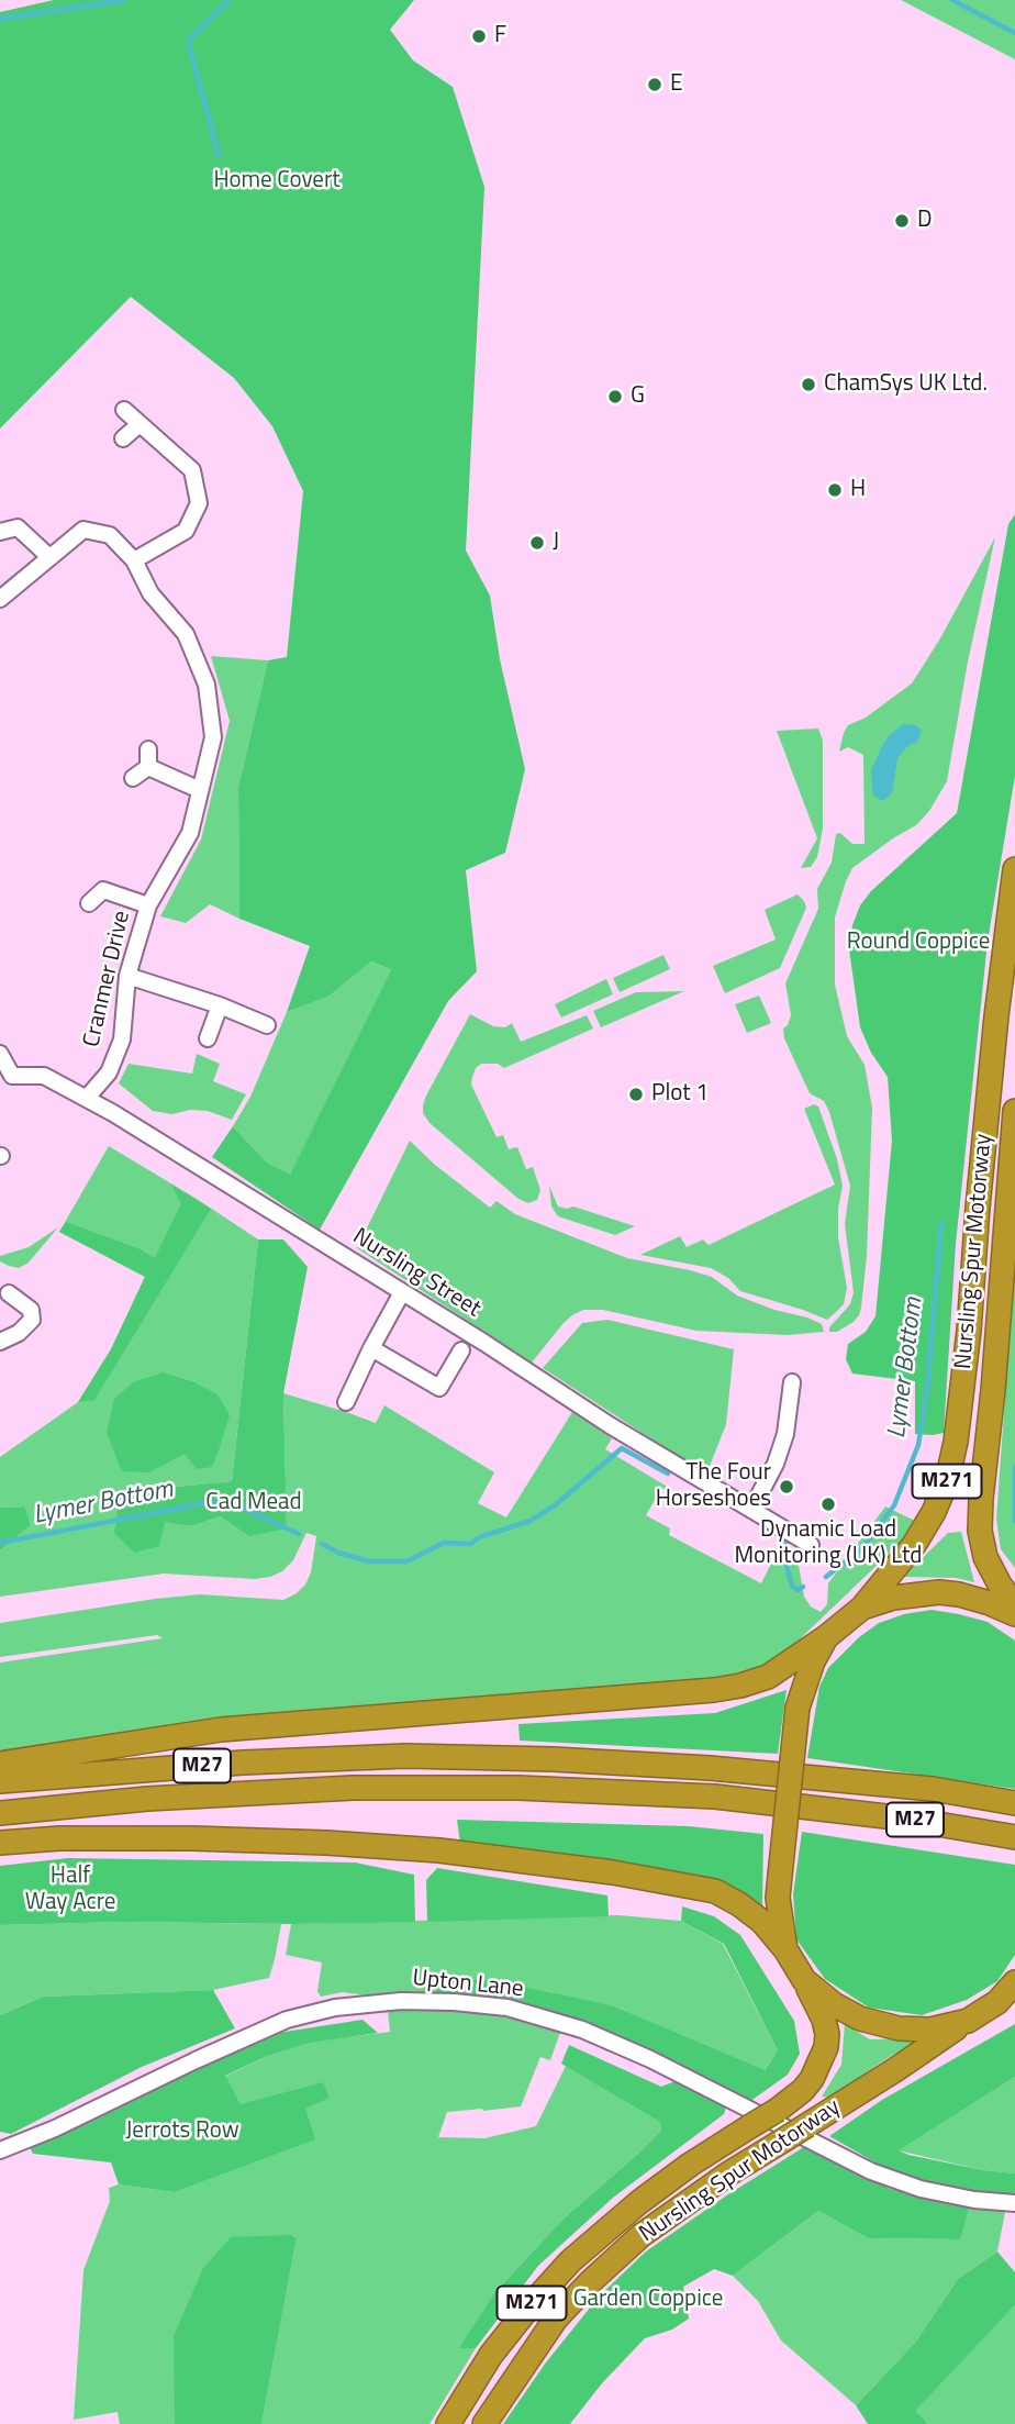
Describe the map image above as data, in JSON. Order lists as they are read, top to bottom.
{
  "streets": {
    "highway": ["Nursling Spur Motorway", "M271", "M27"],
    "street": ["Cranmer Drive", "Nursling Street", "Upton Lane"]
  },
  "crossings": [
    ["Cranmer Drive", "Nursling Street"],
    ["Nursling Spur Motorway", "M271"],
    ["M271", "M27"]
  ],
  "water": ["Lymer Bottom"],
  "parks": [
    "Home Covert",
    "Round Coppice",
    "Cad Mead",
    "Half Way Acre",
    "Jerrots Row",
    "Garden Coppice"
  ],
  "places": [
    "F",
    "E",
    "D",
    "ChamSys UK Ltd.",
    "G",
    "H",
    "J",
    "Plot 1",
    "The Four Horseshoes",
    "Dynamic Load Monitoring (UK) Ltd"
  ]
}
